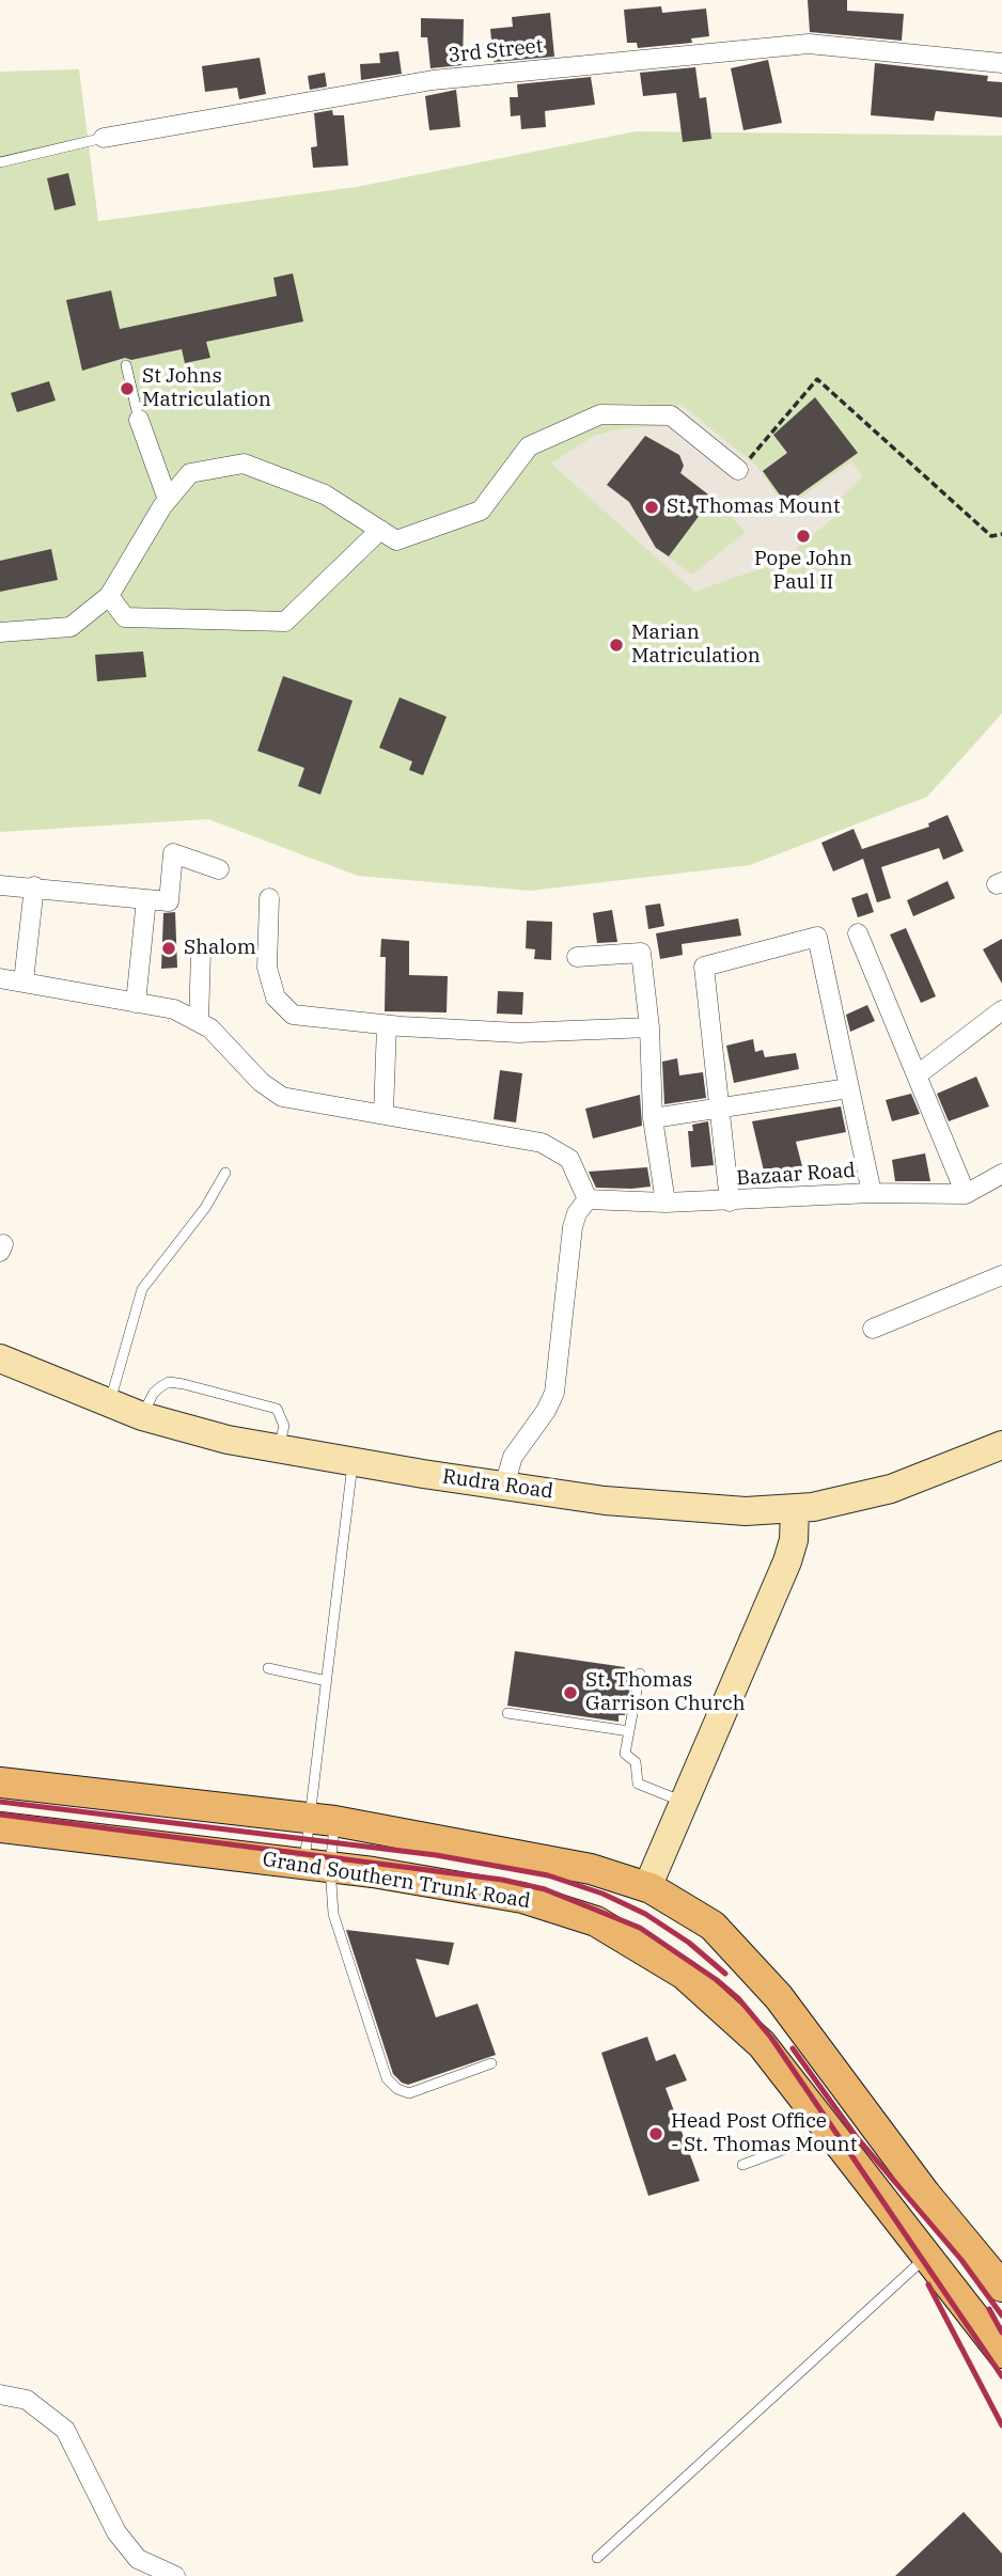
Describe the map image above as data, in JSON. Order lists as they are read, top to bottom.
{
  "streets": {
    "main road": ["Grand Southern Trunk Road"],
    "street": ["3rd Street", "Bazaar Road", "Rudra Road"]
  },
  "places": [
    "St Johns Matriculation",
    "St. Thomas Mount",
    "Pope John Paul II",
    "Marian Matriculation",
    "Shalom",
    "St. Thomas Garrison Church",
    "Head Post Office - St. Thomas Mount"
  ]
}
